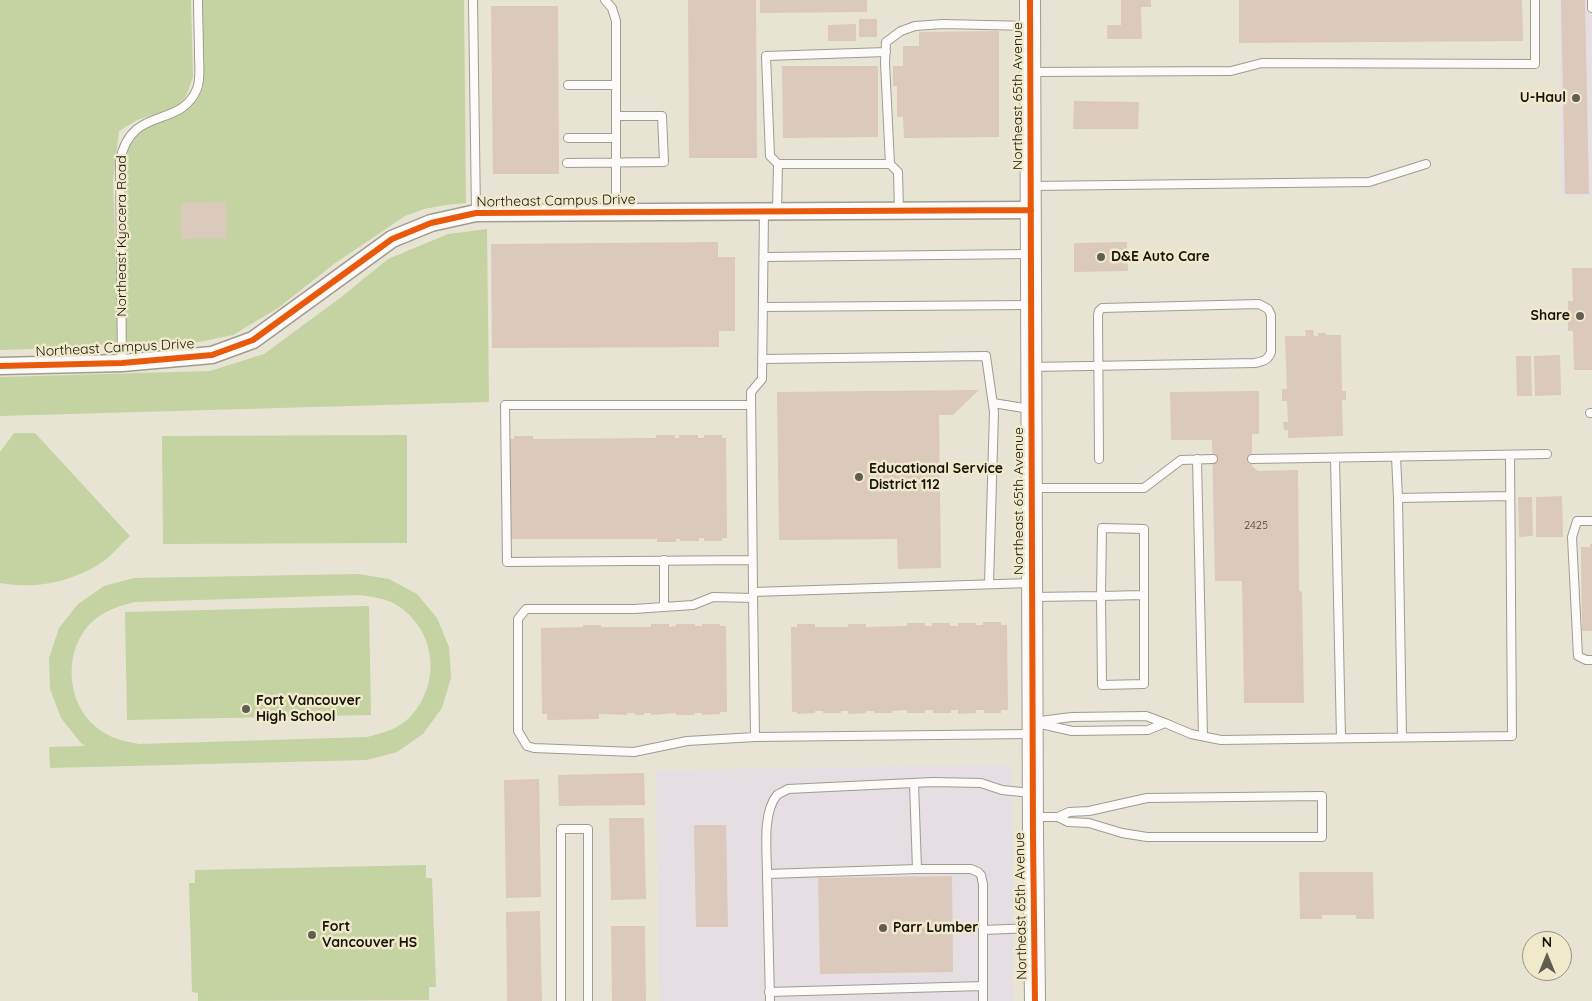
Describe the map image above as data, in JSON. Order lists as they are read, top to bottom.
{
  "streets": {
    "street": ["Northeast 65th Avenue", "Northeast Campus Drive"],
    "lane": ["Northeast Kyocera Road"]
  },
  "crossings": [
    ["Northeast 65th Avenue", "Northeast Campus Drive"],
    ["Northeast Campus Drive", "Northeast Kyocera Road"]
  ],
  "places": [
    "U-Haul",
    "D&E Auto Care",
    "Share",
    "Educational Service District 112",
    "Fort Vancouver High School",
    "Parr Lumber",
    "Fort Vancouver HS"
  ],
  "house_numbers": ["2425"],
  "north": "top"
}
